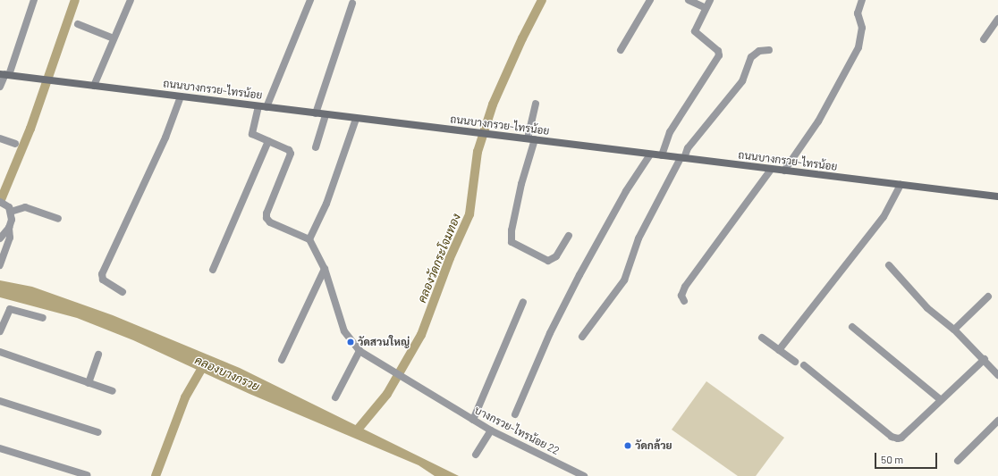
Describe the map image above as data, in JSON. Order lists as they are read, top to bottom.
{
  "streets": {
    "main road": ["ถนนบางกรวย-ไทรน้อย"],
    "street": ["บางกรวย-ไทรน้อย 22"]
  },
  "water": ["คลองวัดกระโจมทอง", "คลองบางกรวย"],
  "places": ["วัดสวนใหญ่", "วัดกล้วย"],
  "scale_bar": "50 m"
}
